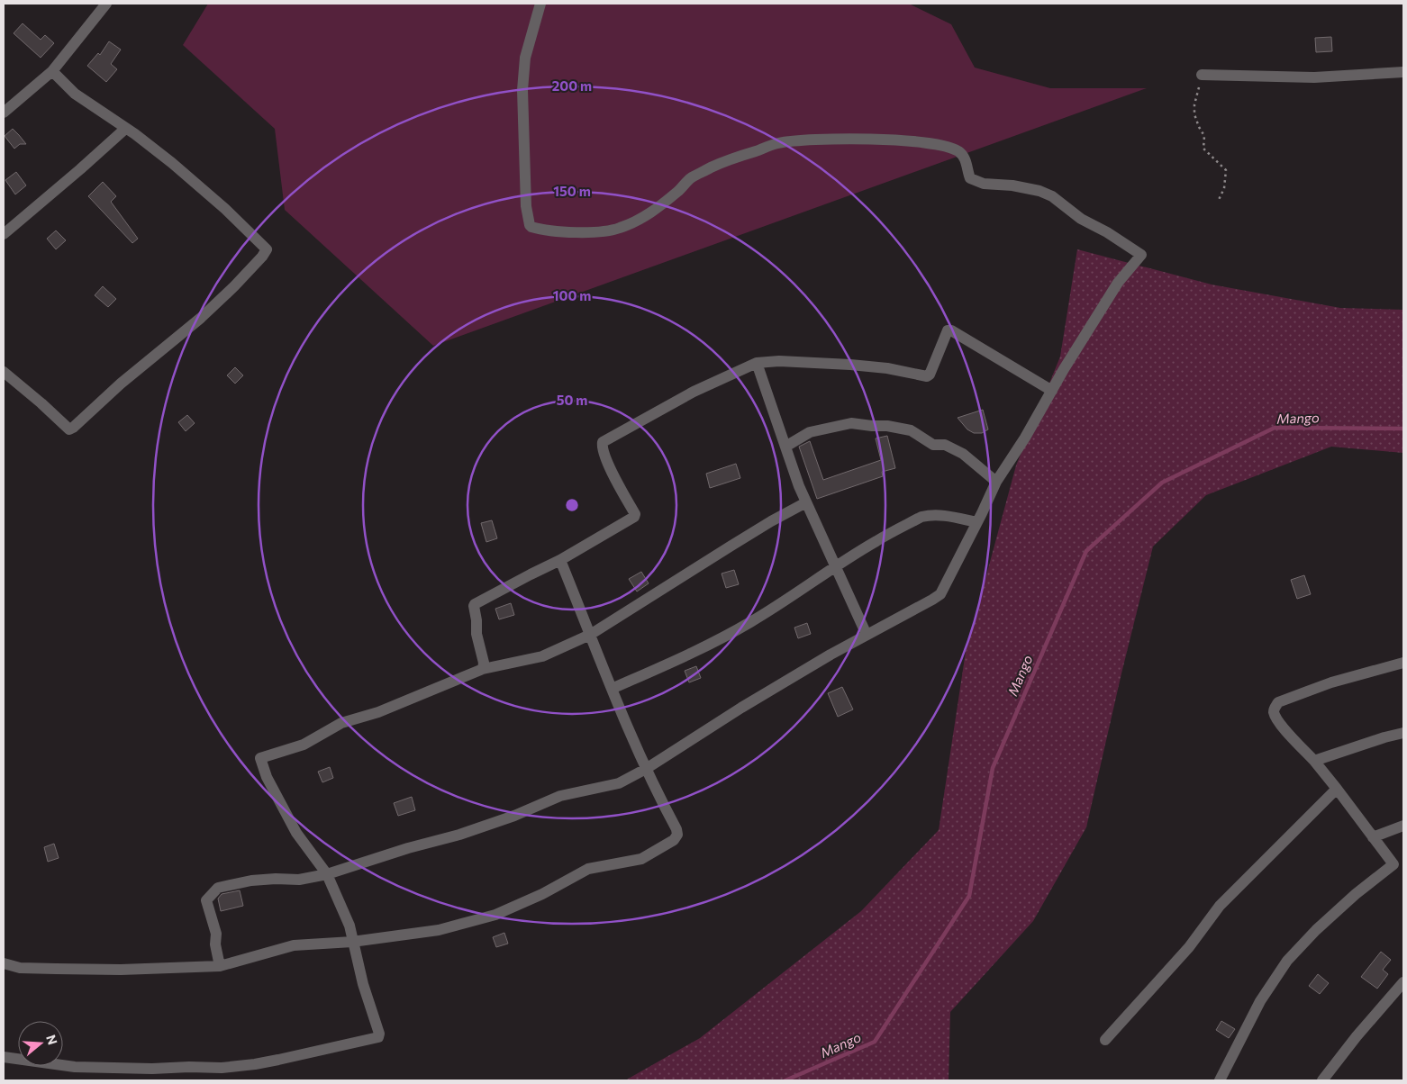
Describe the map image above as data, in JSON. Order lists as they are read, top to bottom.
{
  "water": ["Mango"],
  "north": "right",
  "rings": [
    "200 m",
    "150 m",
    "100 m",
    "50 m"
  ]
}
